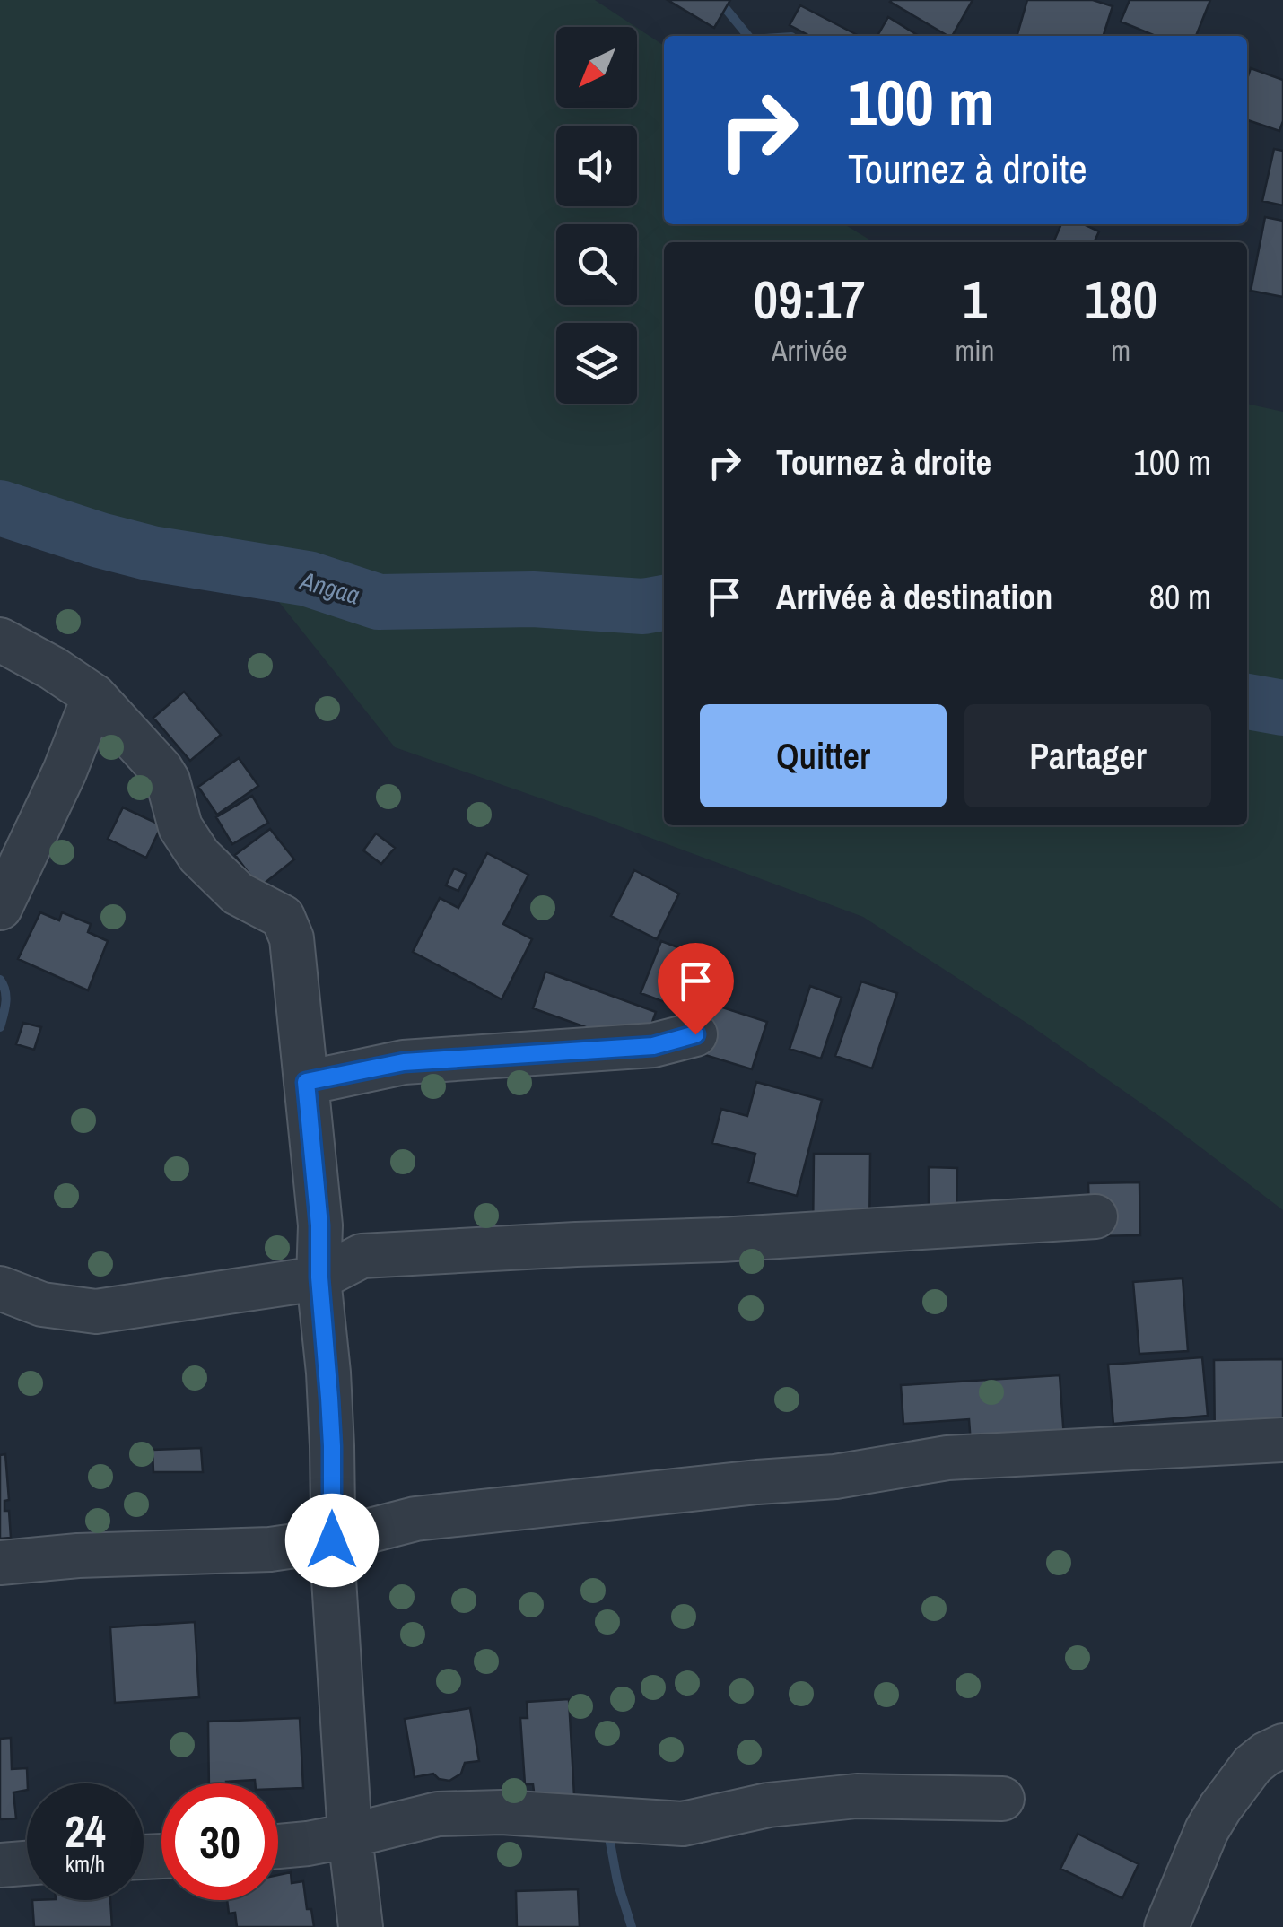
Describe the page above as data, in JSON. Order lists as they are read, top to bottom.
{
  "water": ["Angaa"],
  "north": "bottom left",
  "page": {
    "turn": ["100 m", "Tournez à droite"],
    "eta": [
      "09:17",
      "Arrivée",
      "1",
      "min",
      "180",
      "m"
    ],
    "list": [
      {
        "name": "Tournez à droite",
        "value": "100 m"
      },
      {
        "name": "Arrivée à destination",
        "value": "80 m"
      }
    ],
    "buttons": ["Quitter", "Partager"],
    "speed": "24 km/h",
    "limit": "30"
  }
}
